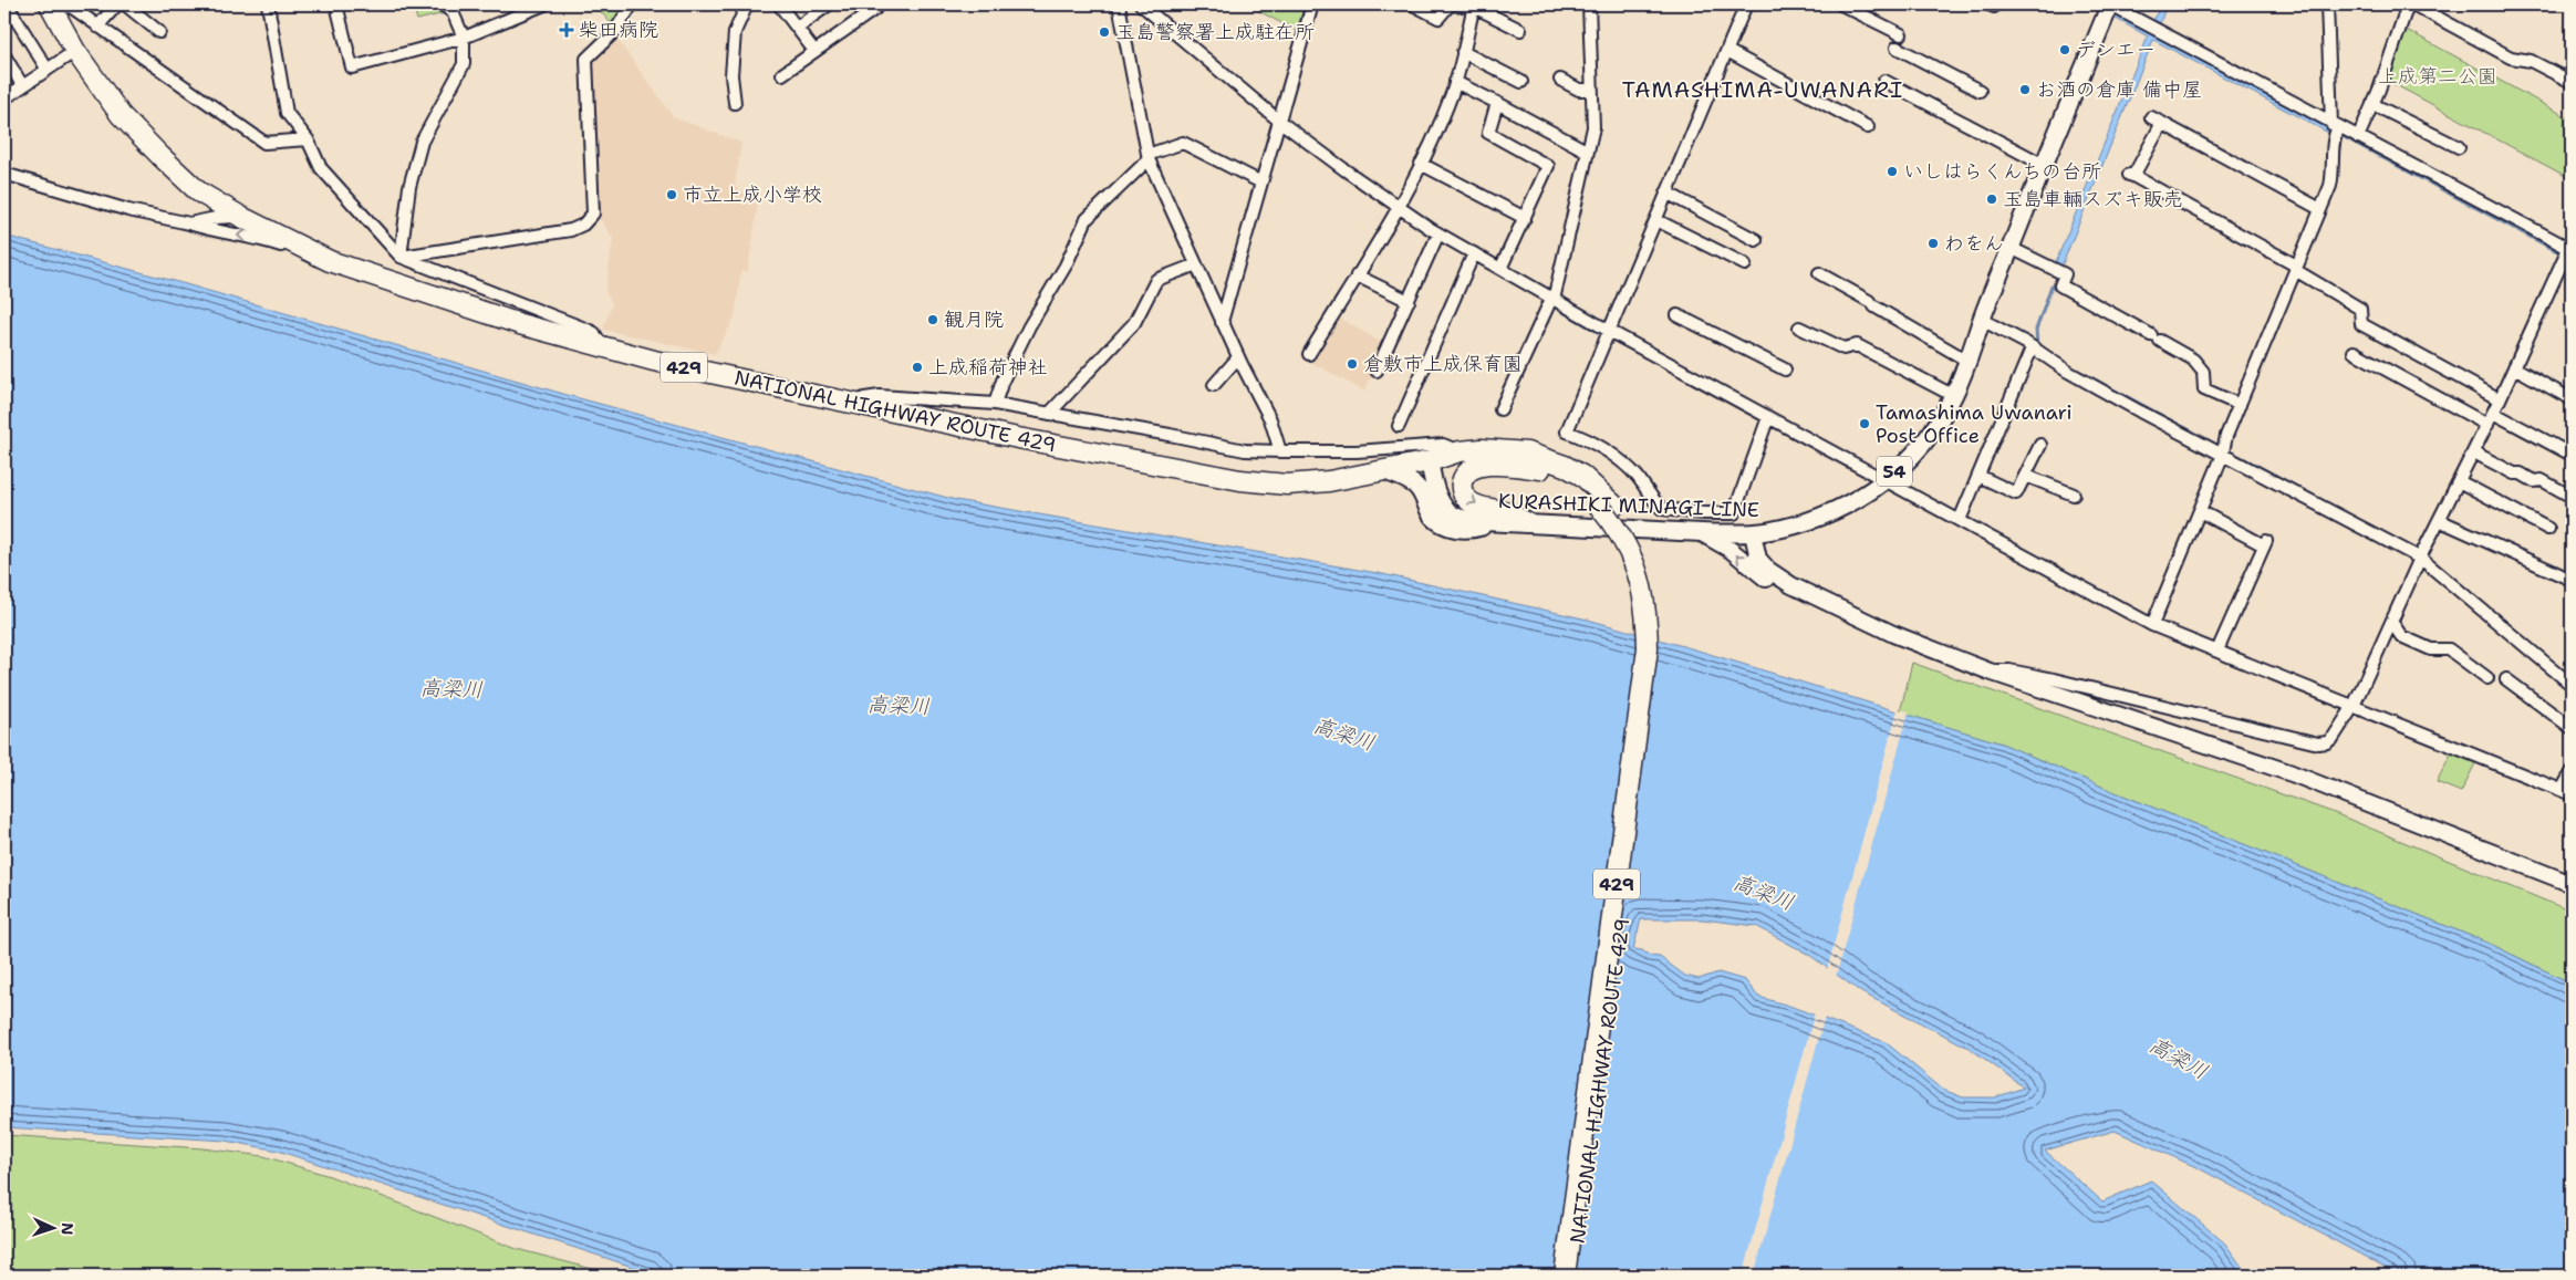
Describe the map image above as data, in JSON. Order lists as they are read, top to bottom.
{
  "streets": {
    "highway": ["429", "NATIONAL HIGHWAY ROUTE 429"],
    "main road": ["54", "KURASHIKI MINAGI LINE"]
  },
  "crossings": [
    ["NATIONAL HIGHWAY ROUTE 429", "KURASHIKI MINAGI LINE"]
  ],
  "districts": ["TAMASHIMA-UWANARI"],
  "water": ["高梁川"],
  "parks": ["上成第二公園"],
  "places": {
    "health": ["柴田病院"],
    "other": [
      "玉島警察署上成駐在所",
      "デンエー",
      "お酒の倉庫 備中屋",
      "いしはらくんちの台所",
      "市立上成小学校",
      "玉島車輛スズキ販売",
      "わをん",
      "観月院",
      "倉敷市上成保育園",
      "上成稲荷神社",
      "Tamashima Uwanari Post Office"
    ]
  },
  "north": "right"
}
